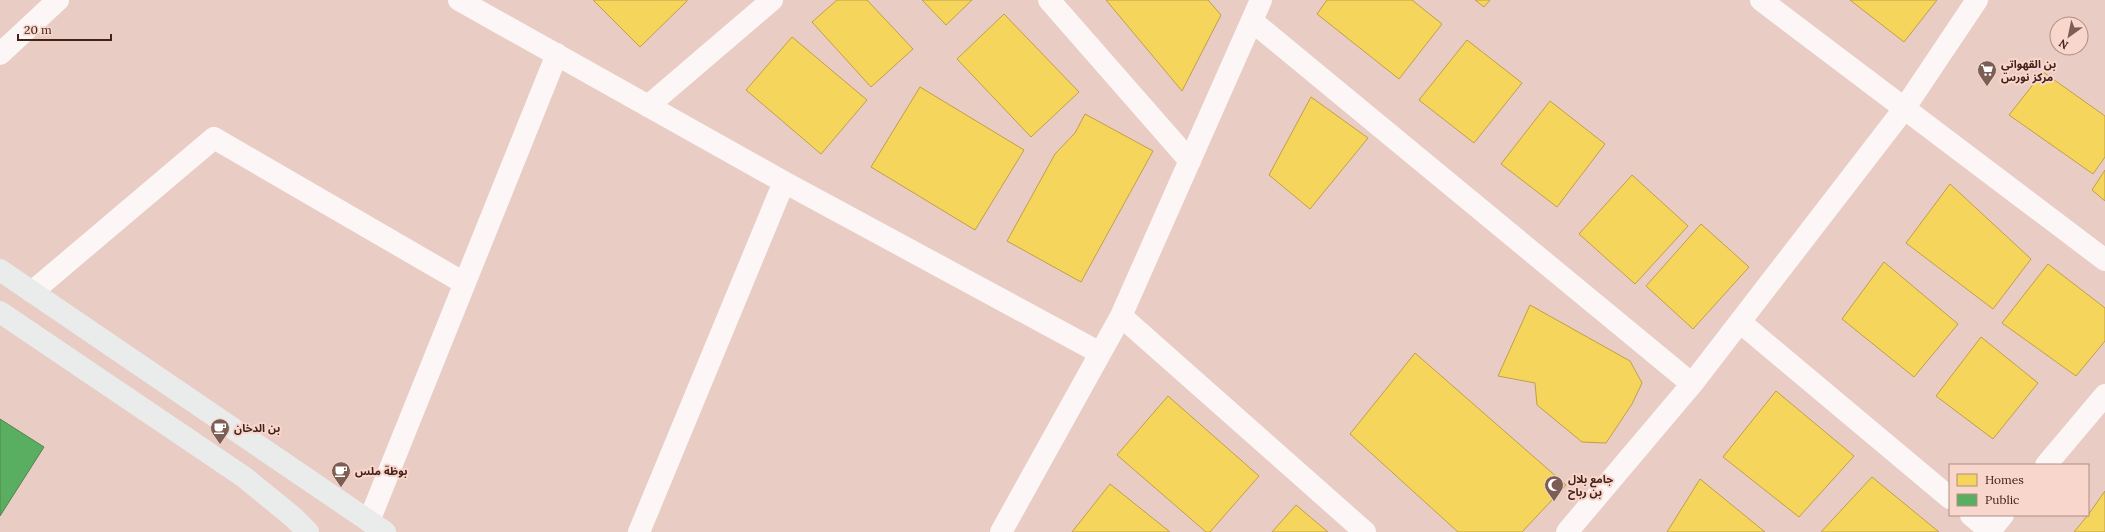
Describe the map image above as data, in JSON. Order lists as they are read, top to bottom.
{
  "places": {
    "supermarket": ["بن القهواتي مركز نورس"],
    "cafe": ["بن الدخان", "بوظة ملس"],
    "mosque": ["جامع بلال بن رباح"]
  },
  "legend": ["Homes", "Public"],
  "scale_bar": "20 m",
  "north": "bottom left"
}
